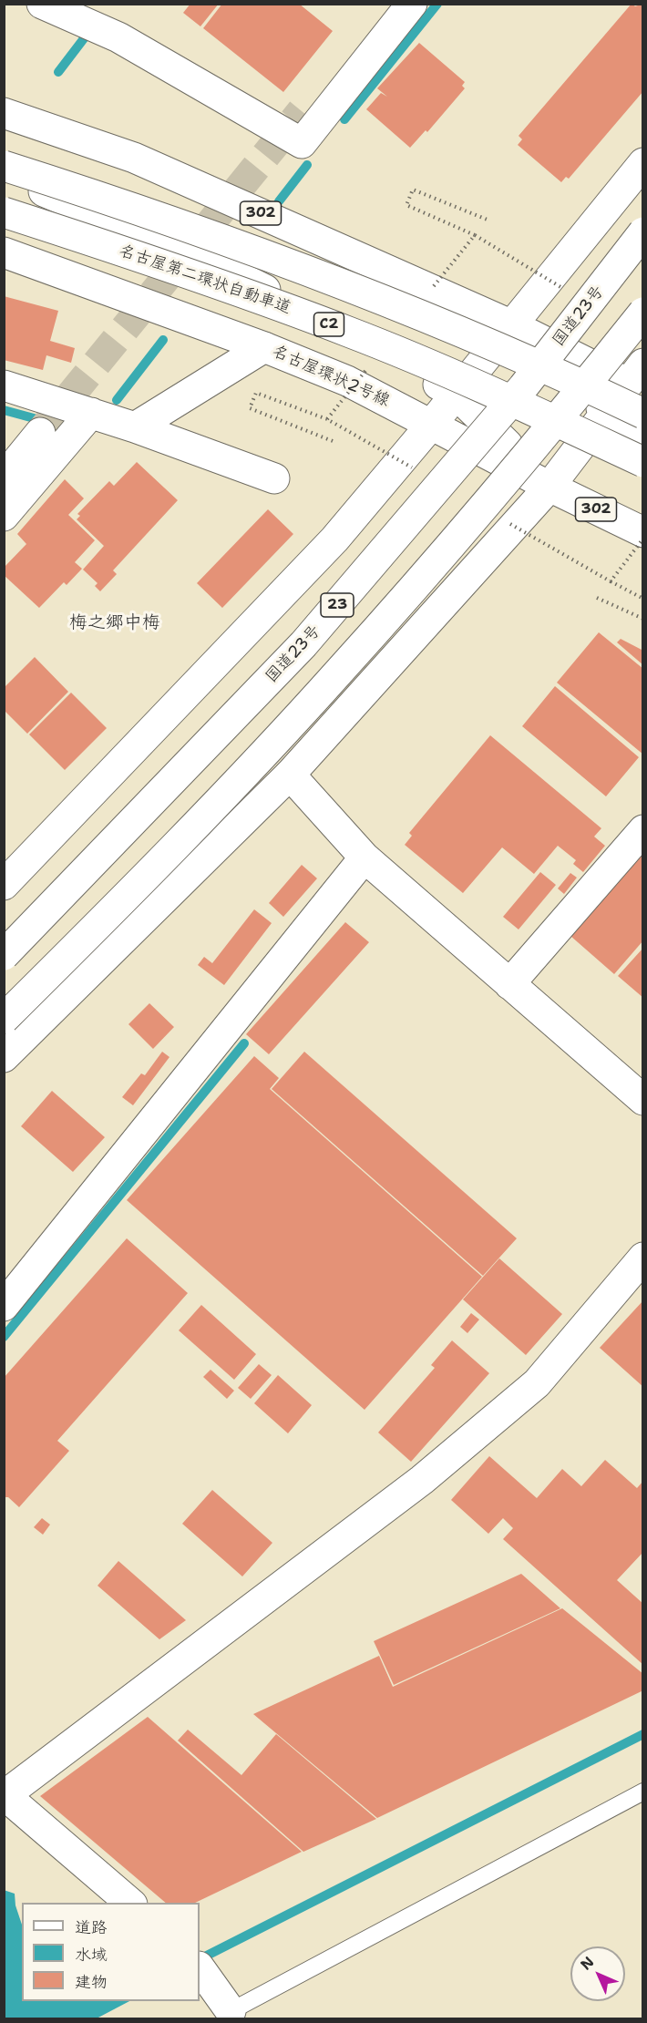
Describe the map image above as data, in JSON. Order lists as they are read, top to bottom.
{
  "streets": {
    "main road": [
      "302",
      "名古屋第二環状自動車道",
      "国道23号",
      "C2",
      "名古屋環状2号線",
      "23"
    ]
  },
  "districts": ["梅之郷中梅"],
  "legend": ["道路", "水域", "建物"],
  "north": "top left"
}
